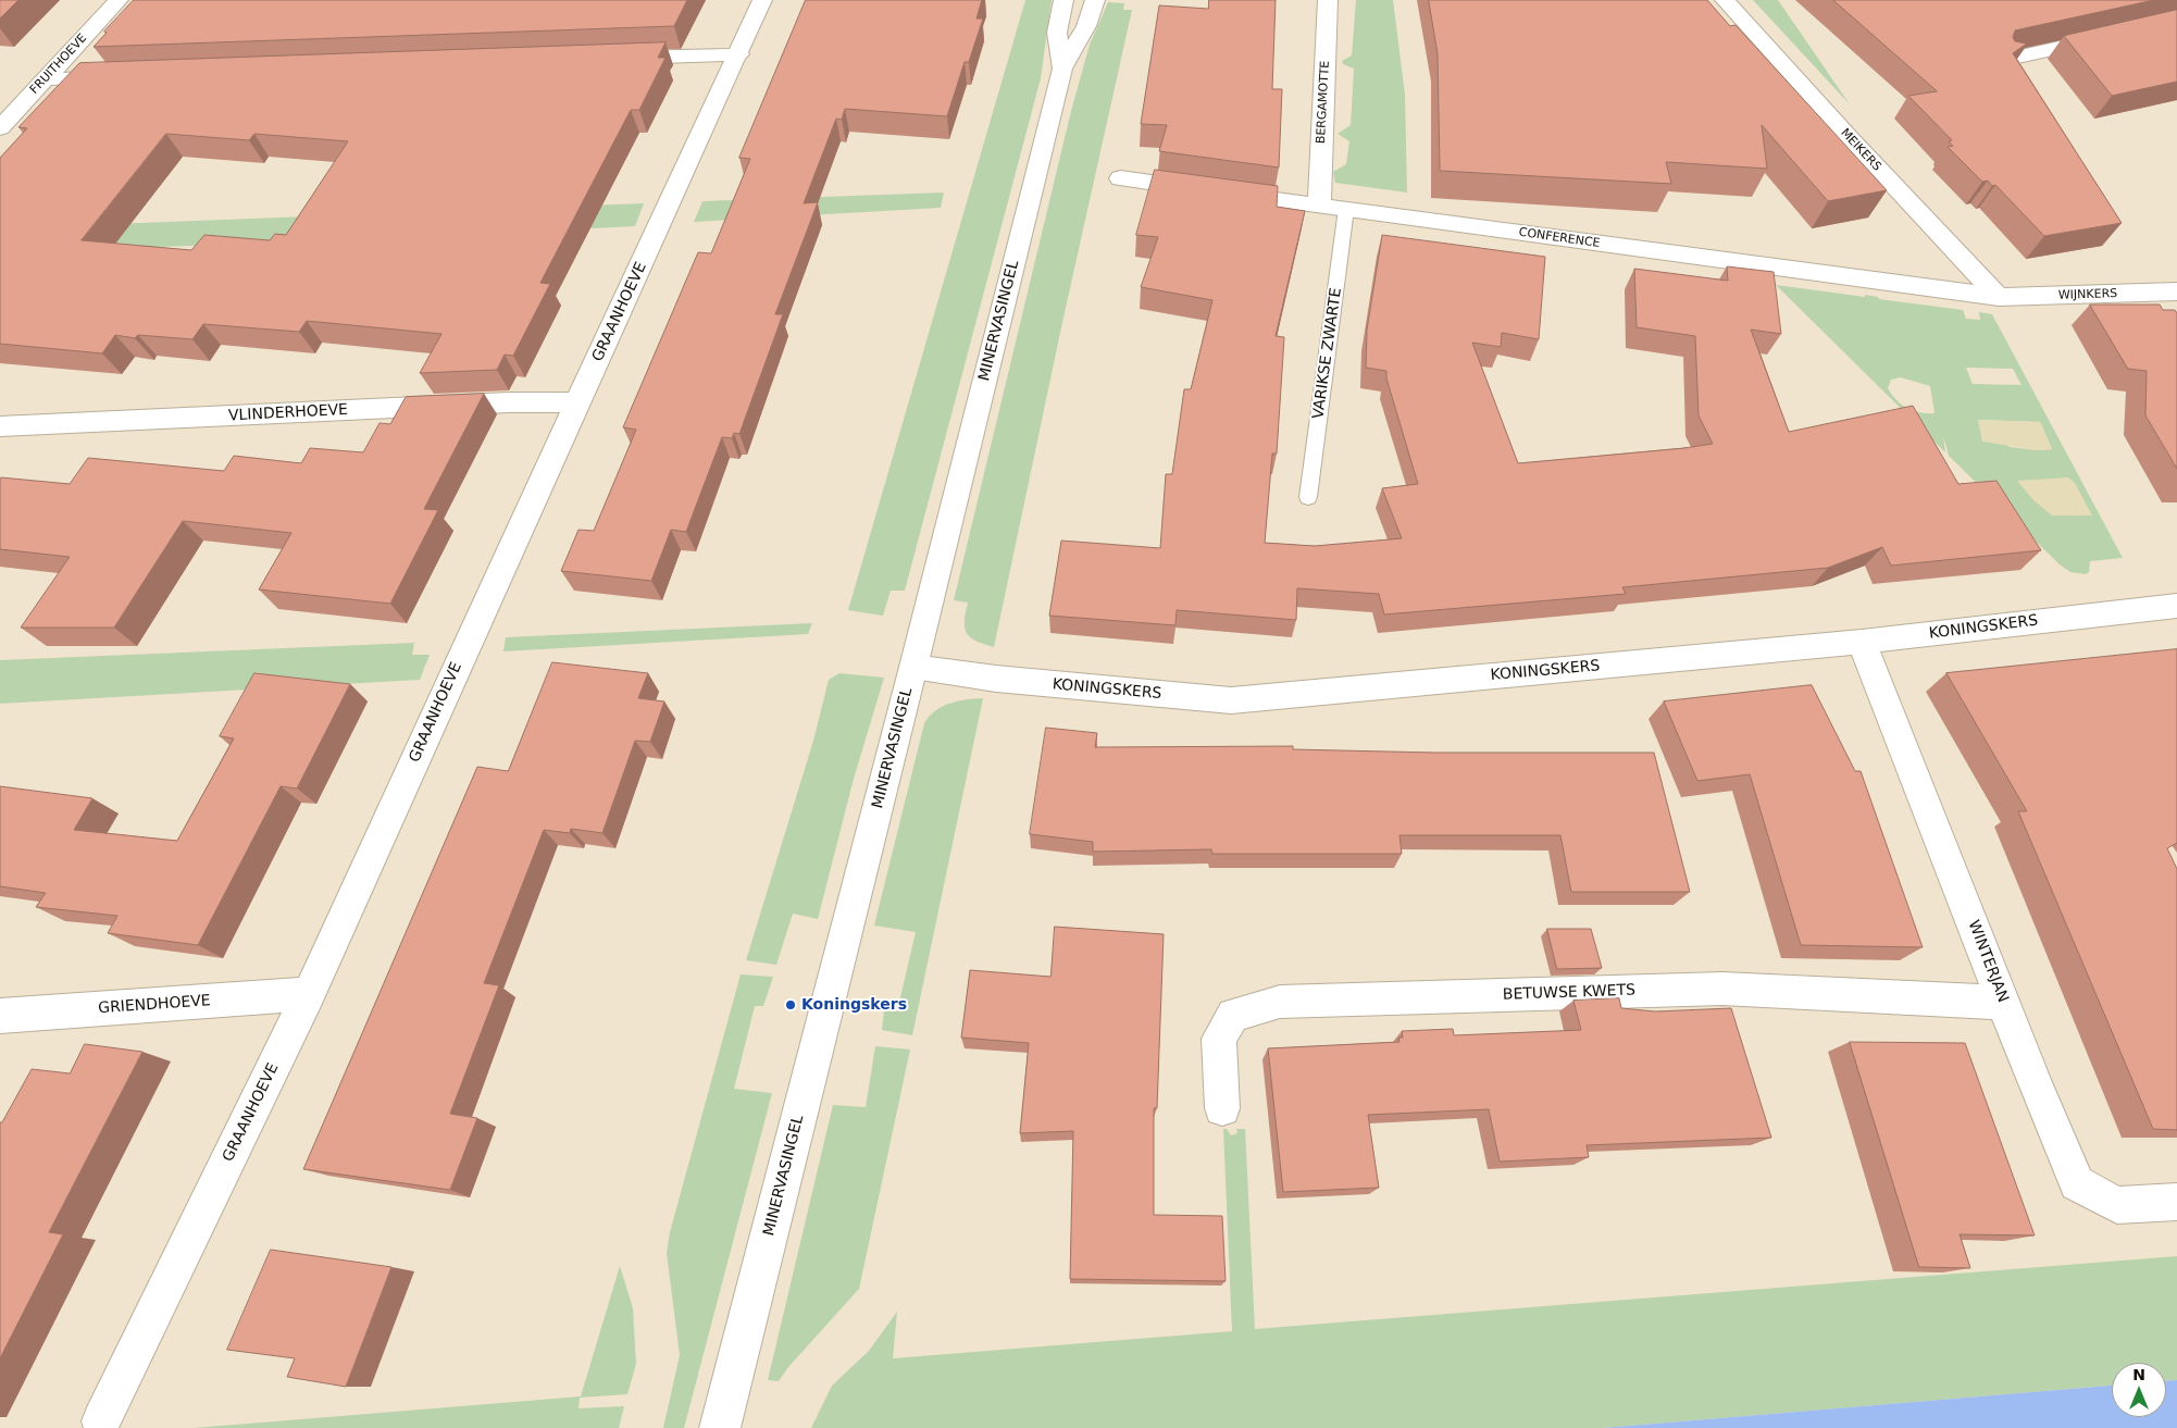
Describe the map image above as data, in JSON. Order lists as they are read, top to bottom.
{
  "streets": {
    "street": [
      "FRUITHOEVE",
      "BERGAMOTTE",
      "MEIKERS",
      "CONFERENCE",
      "WIJNKERS",
      "GRAANHOEVE",
      "MINERVASINGEL",
      "VLINDERHOEVE",
      "KONINGSKERS",
      "WINTERJAN",
      "BETUWSE KWETS",
      "GRIENDHOEVE"
    ],
    "lane": ["VARIKSE ZWARTE"]
  },
  "crossings": [
    ["BERGAMOTTE", "CONFERENCE"],
    ["MEIKERS", "CONFERENCE"],
    ["MEIKERS", "WIJNKERS"],
    ["CONFERENCE", "WIJNKERS"],
    ["CONFERENCE", "VARIKSE ZWARTE"],
    ["GRAANHOEVE", "VLINDERHOEVE"],
    ["GRAANHOEVE", "GRIENDHOEVE"],
    ["MINERVASINGEL", "KONINGSKERS"],
    ["KONINGSKERS", "WINTERJAN"],
    ["WINTERJAN", "BETUWSE KWETS"]
  ],
  "places": ["Koningskers"],
  "north": "top"
}
